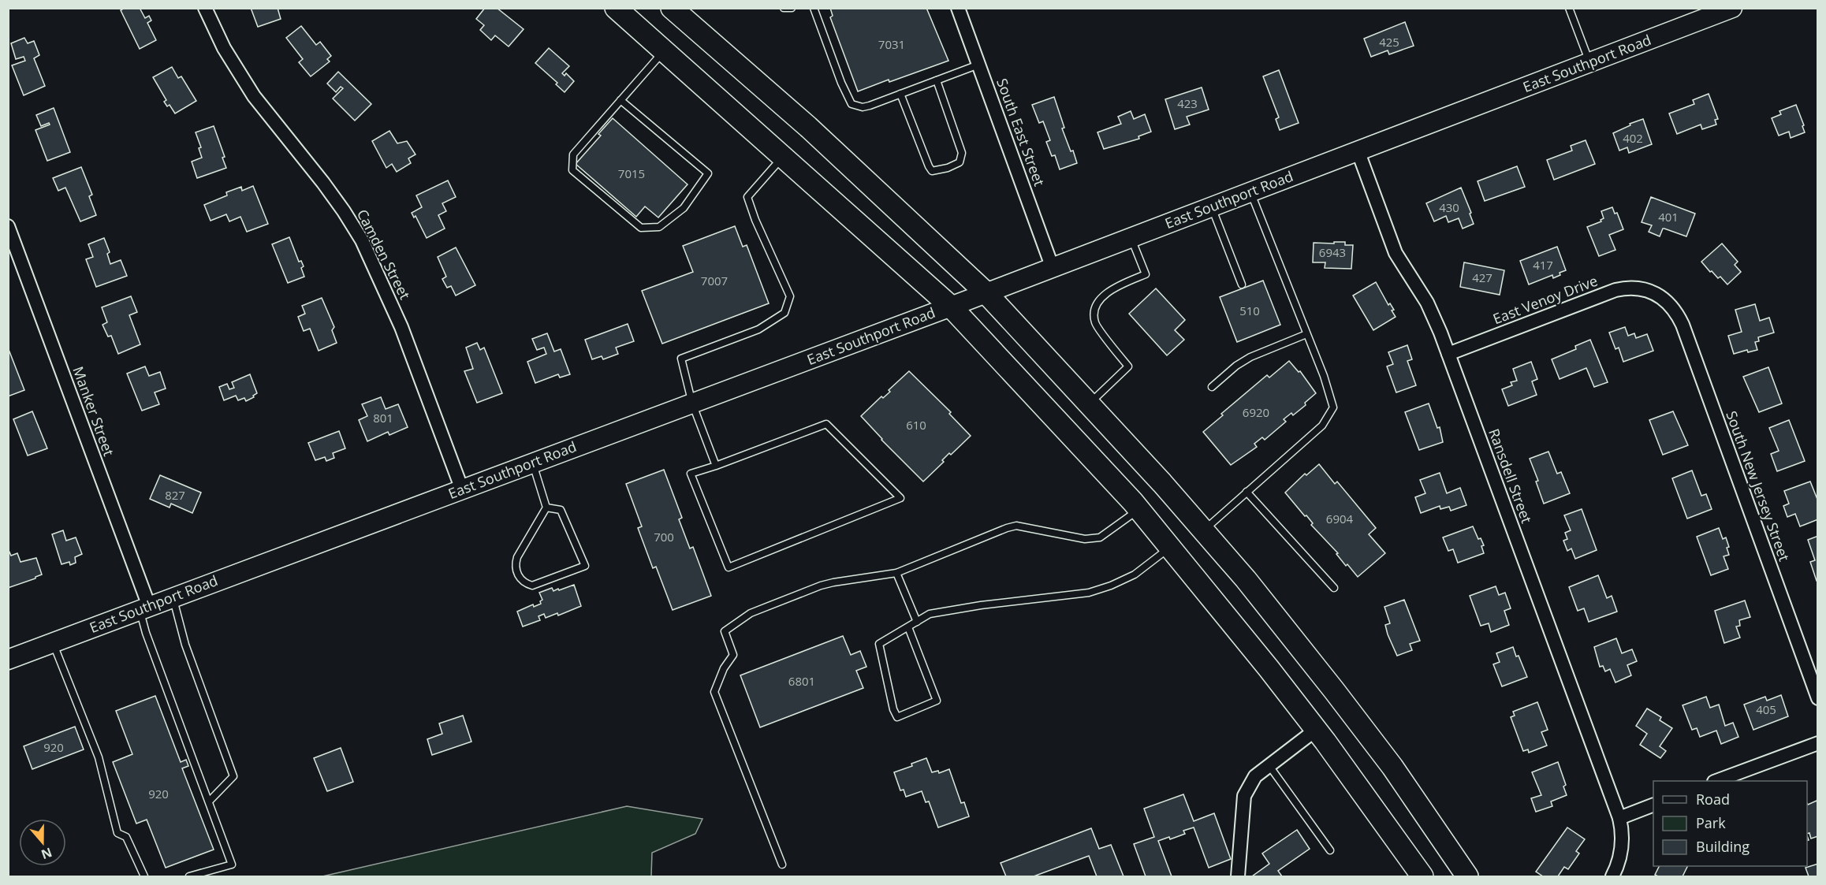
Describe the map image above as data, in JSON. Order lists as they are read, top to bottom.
{
  "streets": {
    "main road": ["East Southport Road"],
    "street": [
      "South East Street",
      "Camden Street",
      "East Venoy Drive",
      "Manker Street",
      "Ransdell Street",
      "South New Jersey Street"
    ]
  },
  "crossings": [
    ["East Southport Road", "South East Street"],
    ["East Southport Road", "Camden Street"],
    ["East Southport Road", "Manker Street"],
    ["East Southport Road", "Ransdell Street"],
    ["East Venoy Drive", "Ransdell Street"],
    ["East Venoy Drive", "South New Jersey Street"]
  ],
  "house_numbers": [
    "425",
    "7031",
    "423",
    "402",
    "7015",
    "430",
    "401",
    "6943",
    "417",
    "427",
    "7007",
    "510",
    "6920",
    "801",
    "610",
    "827",
    "6904",
    "700",
    "6801",
    "405",
    "920",
    "920"
  ],
  "legend": ["Road", "Park", "Building"],
  "north": "bottom"
}
